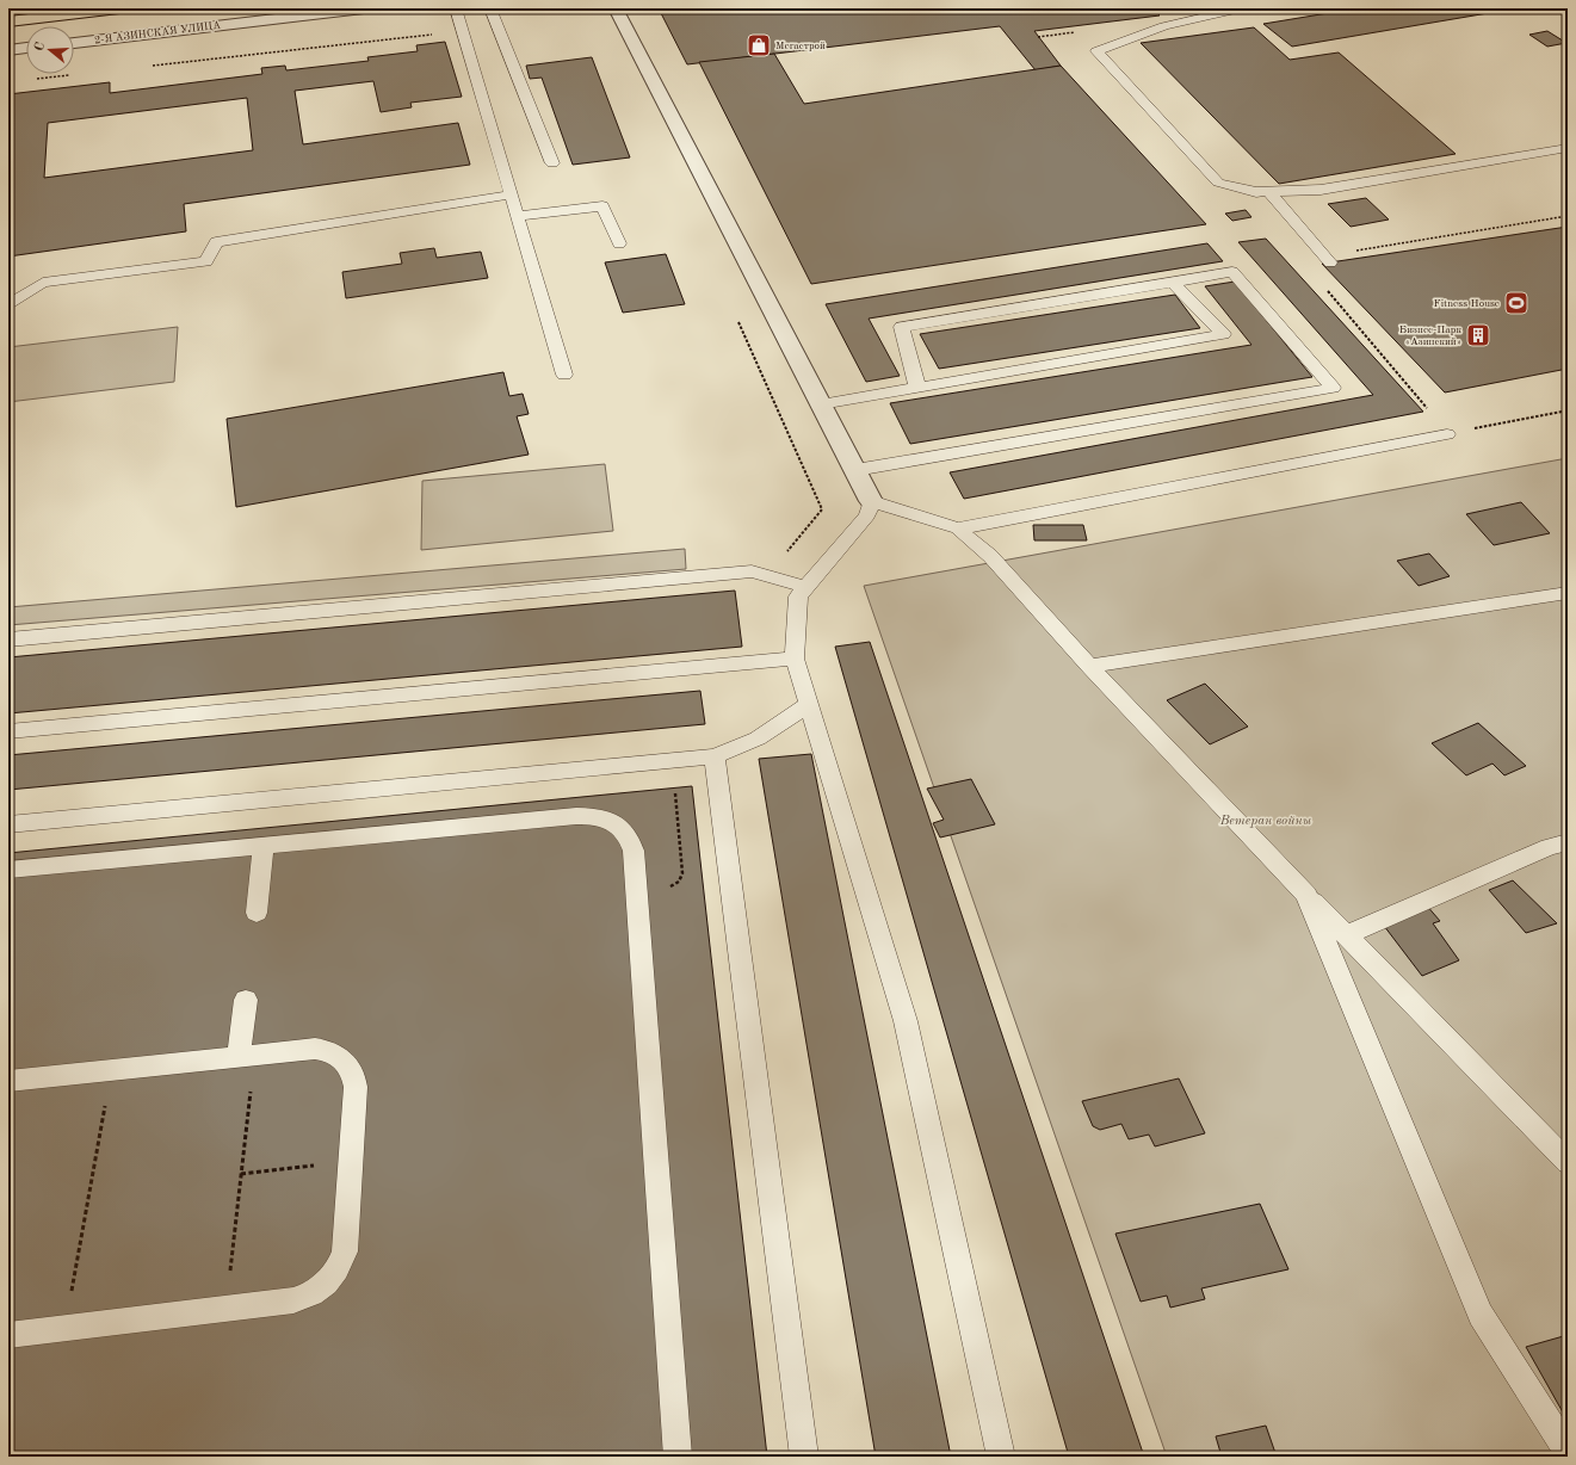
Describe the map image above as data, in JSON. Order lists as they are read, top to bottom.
{
  "streets": {
    "street": ["2-Я АЗИНСКАЯ УЛИЦА"]
  },
  "parks": ["Ветеран войны"],
  "places": {
    "shop": ["Мегастрой"],
    "sports": ["Fitness House"],
    "building": ["Бизнес-Парк «Азинский»"]
  },
  "north": "left"
}
